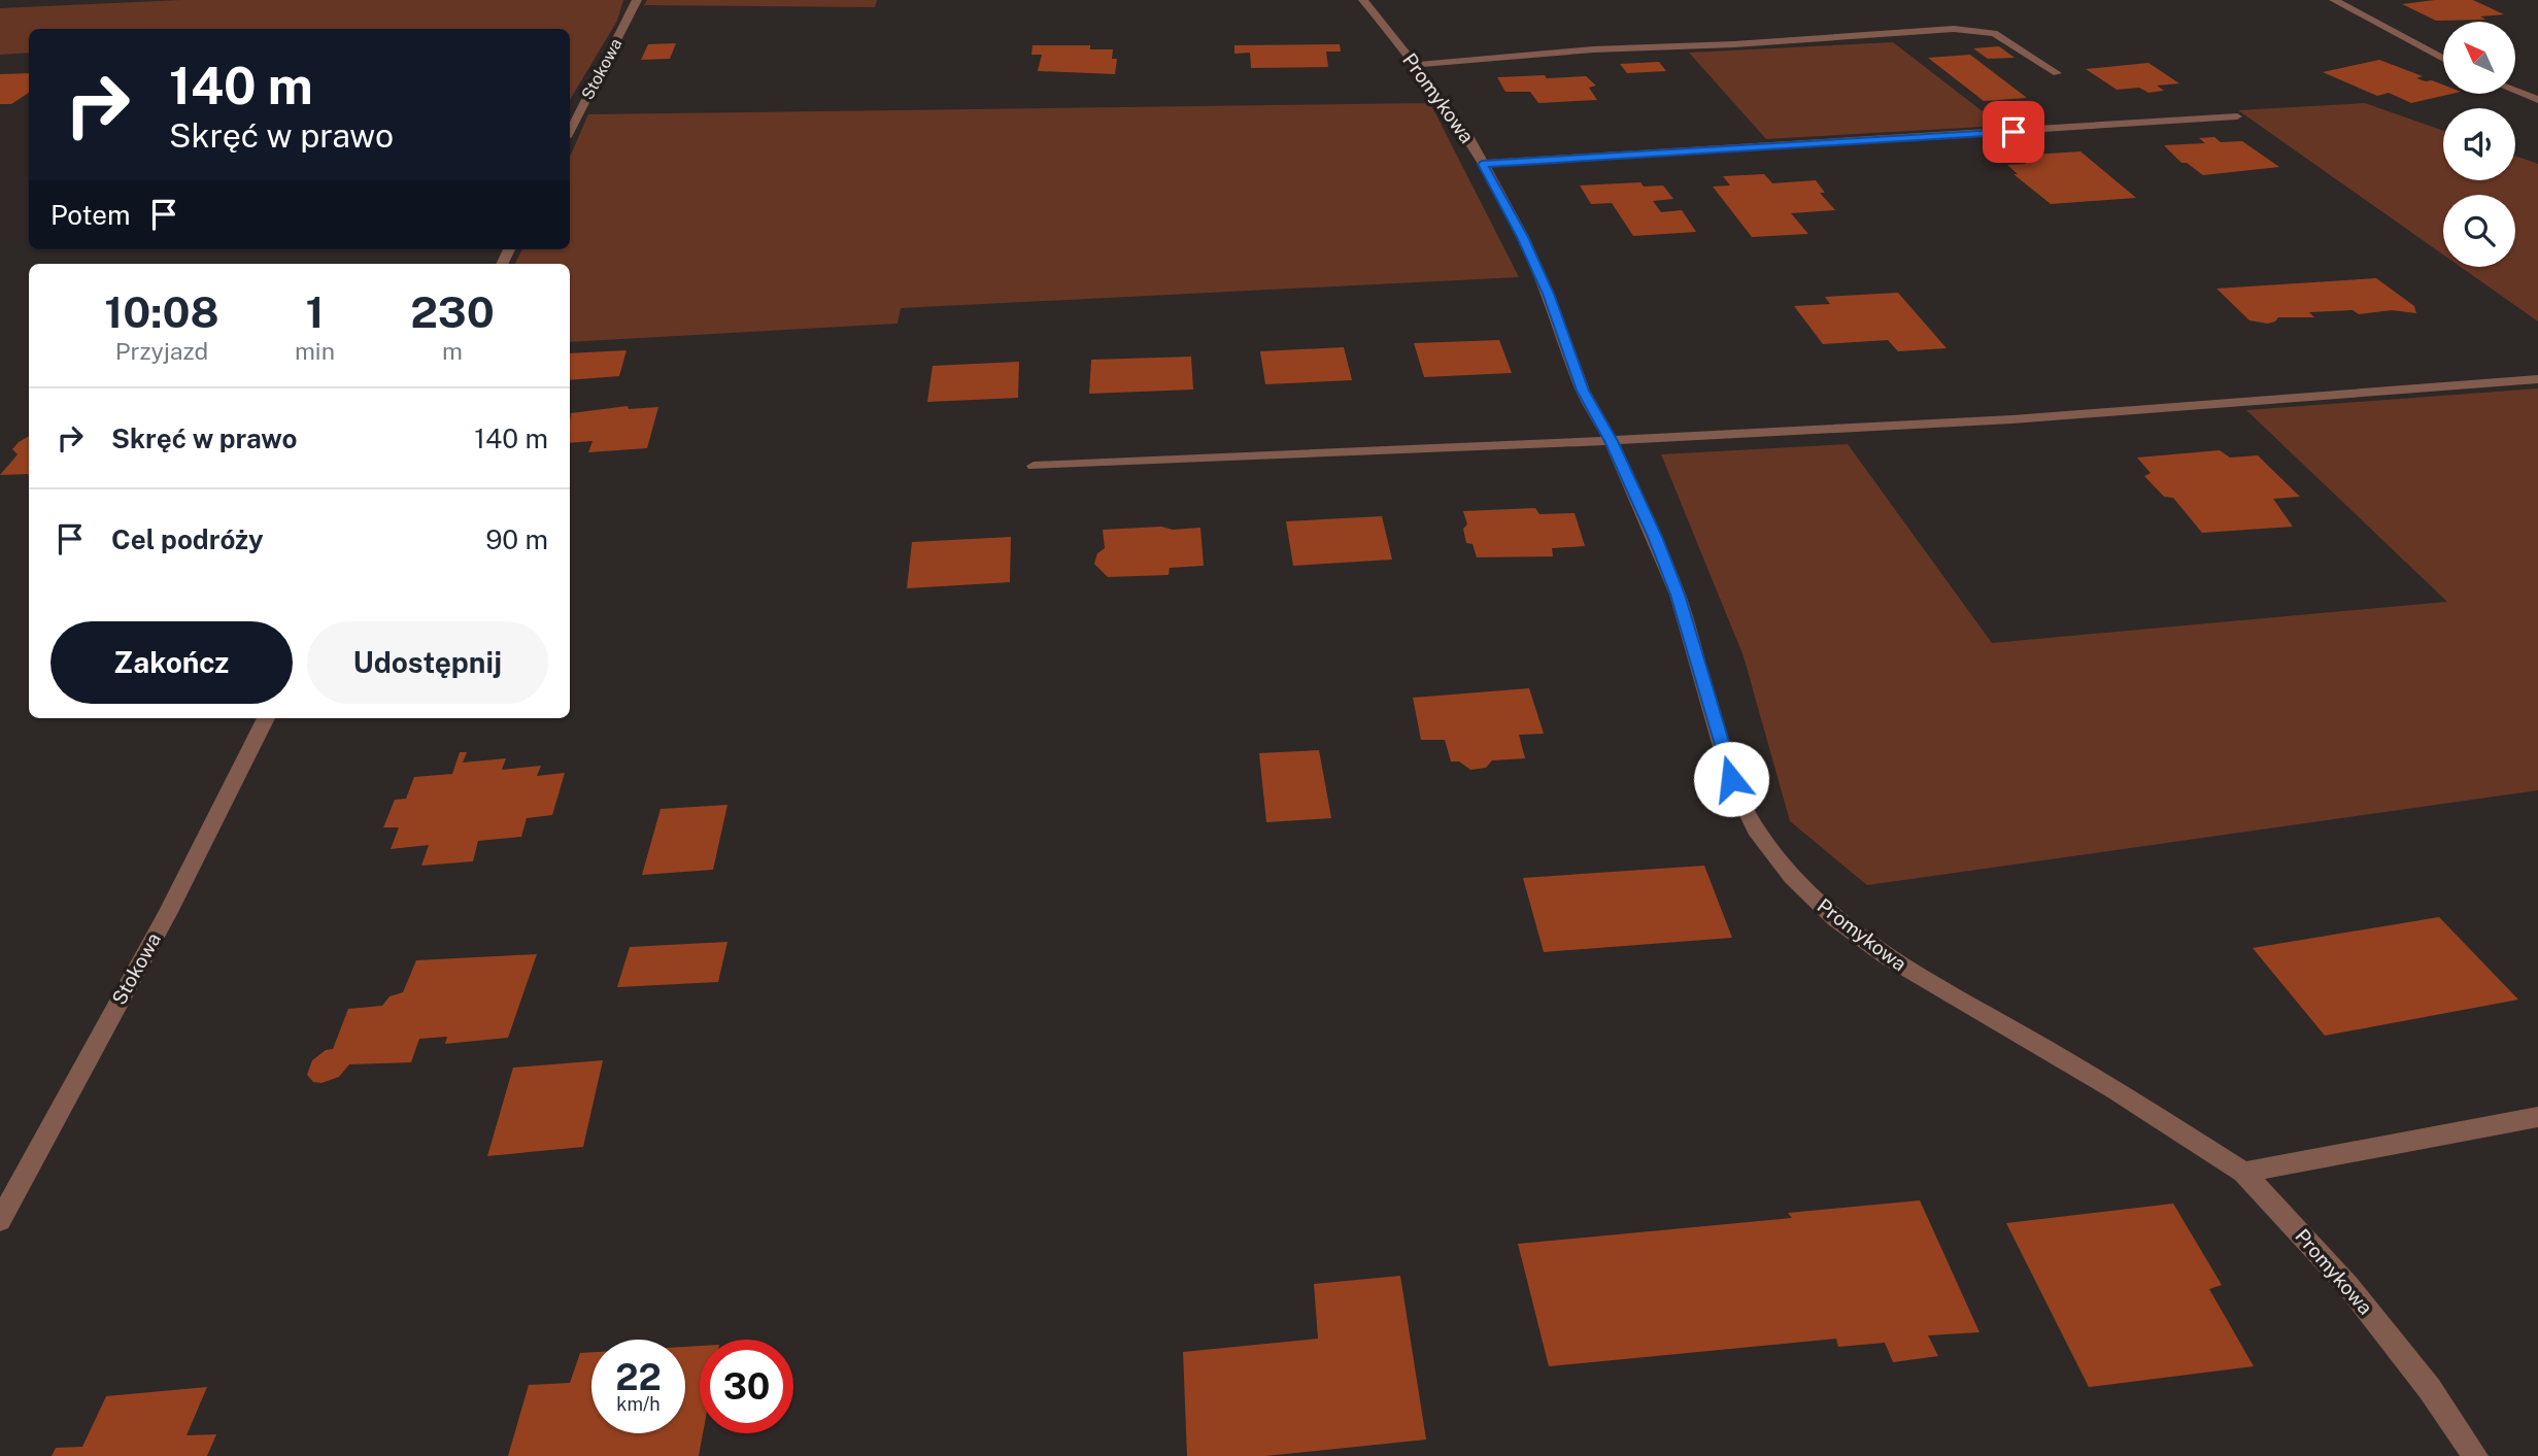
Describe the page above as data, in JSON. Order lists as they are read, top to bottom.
{
  "streets": {
    "street": ["Stokowa", "Promykowa"]
  },
  "north": "top left",
  "page": {
    "turn": ["140 m", "Skręć w prawo"],
    "then": "Potem",
    "eta": [
      "10:08",
      "Przyjazd",
      "1",
      "min",
      "230",
      "m"
    ],
    "list": [
      {
        "name": "Skręć w prawo",
        "value": "140 m"
      },
      {
        "name": "Cel podróży",
        "value": "90 m"
      }
    ],
    "buttons": ["Zakończ", "Udostępnij"],
    "speed": "22 km/h",
    "limit": "30"
  }
}
